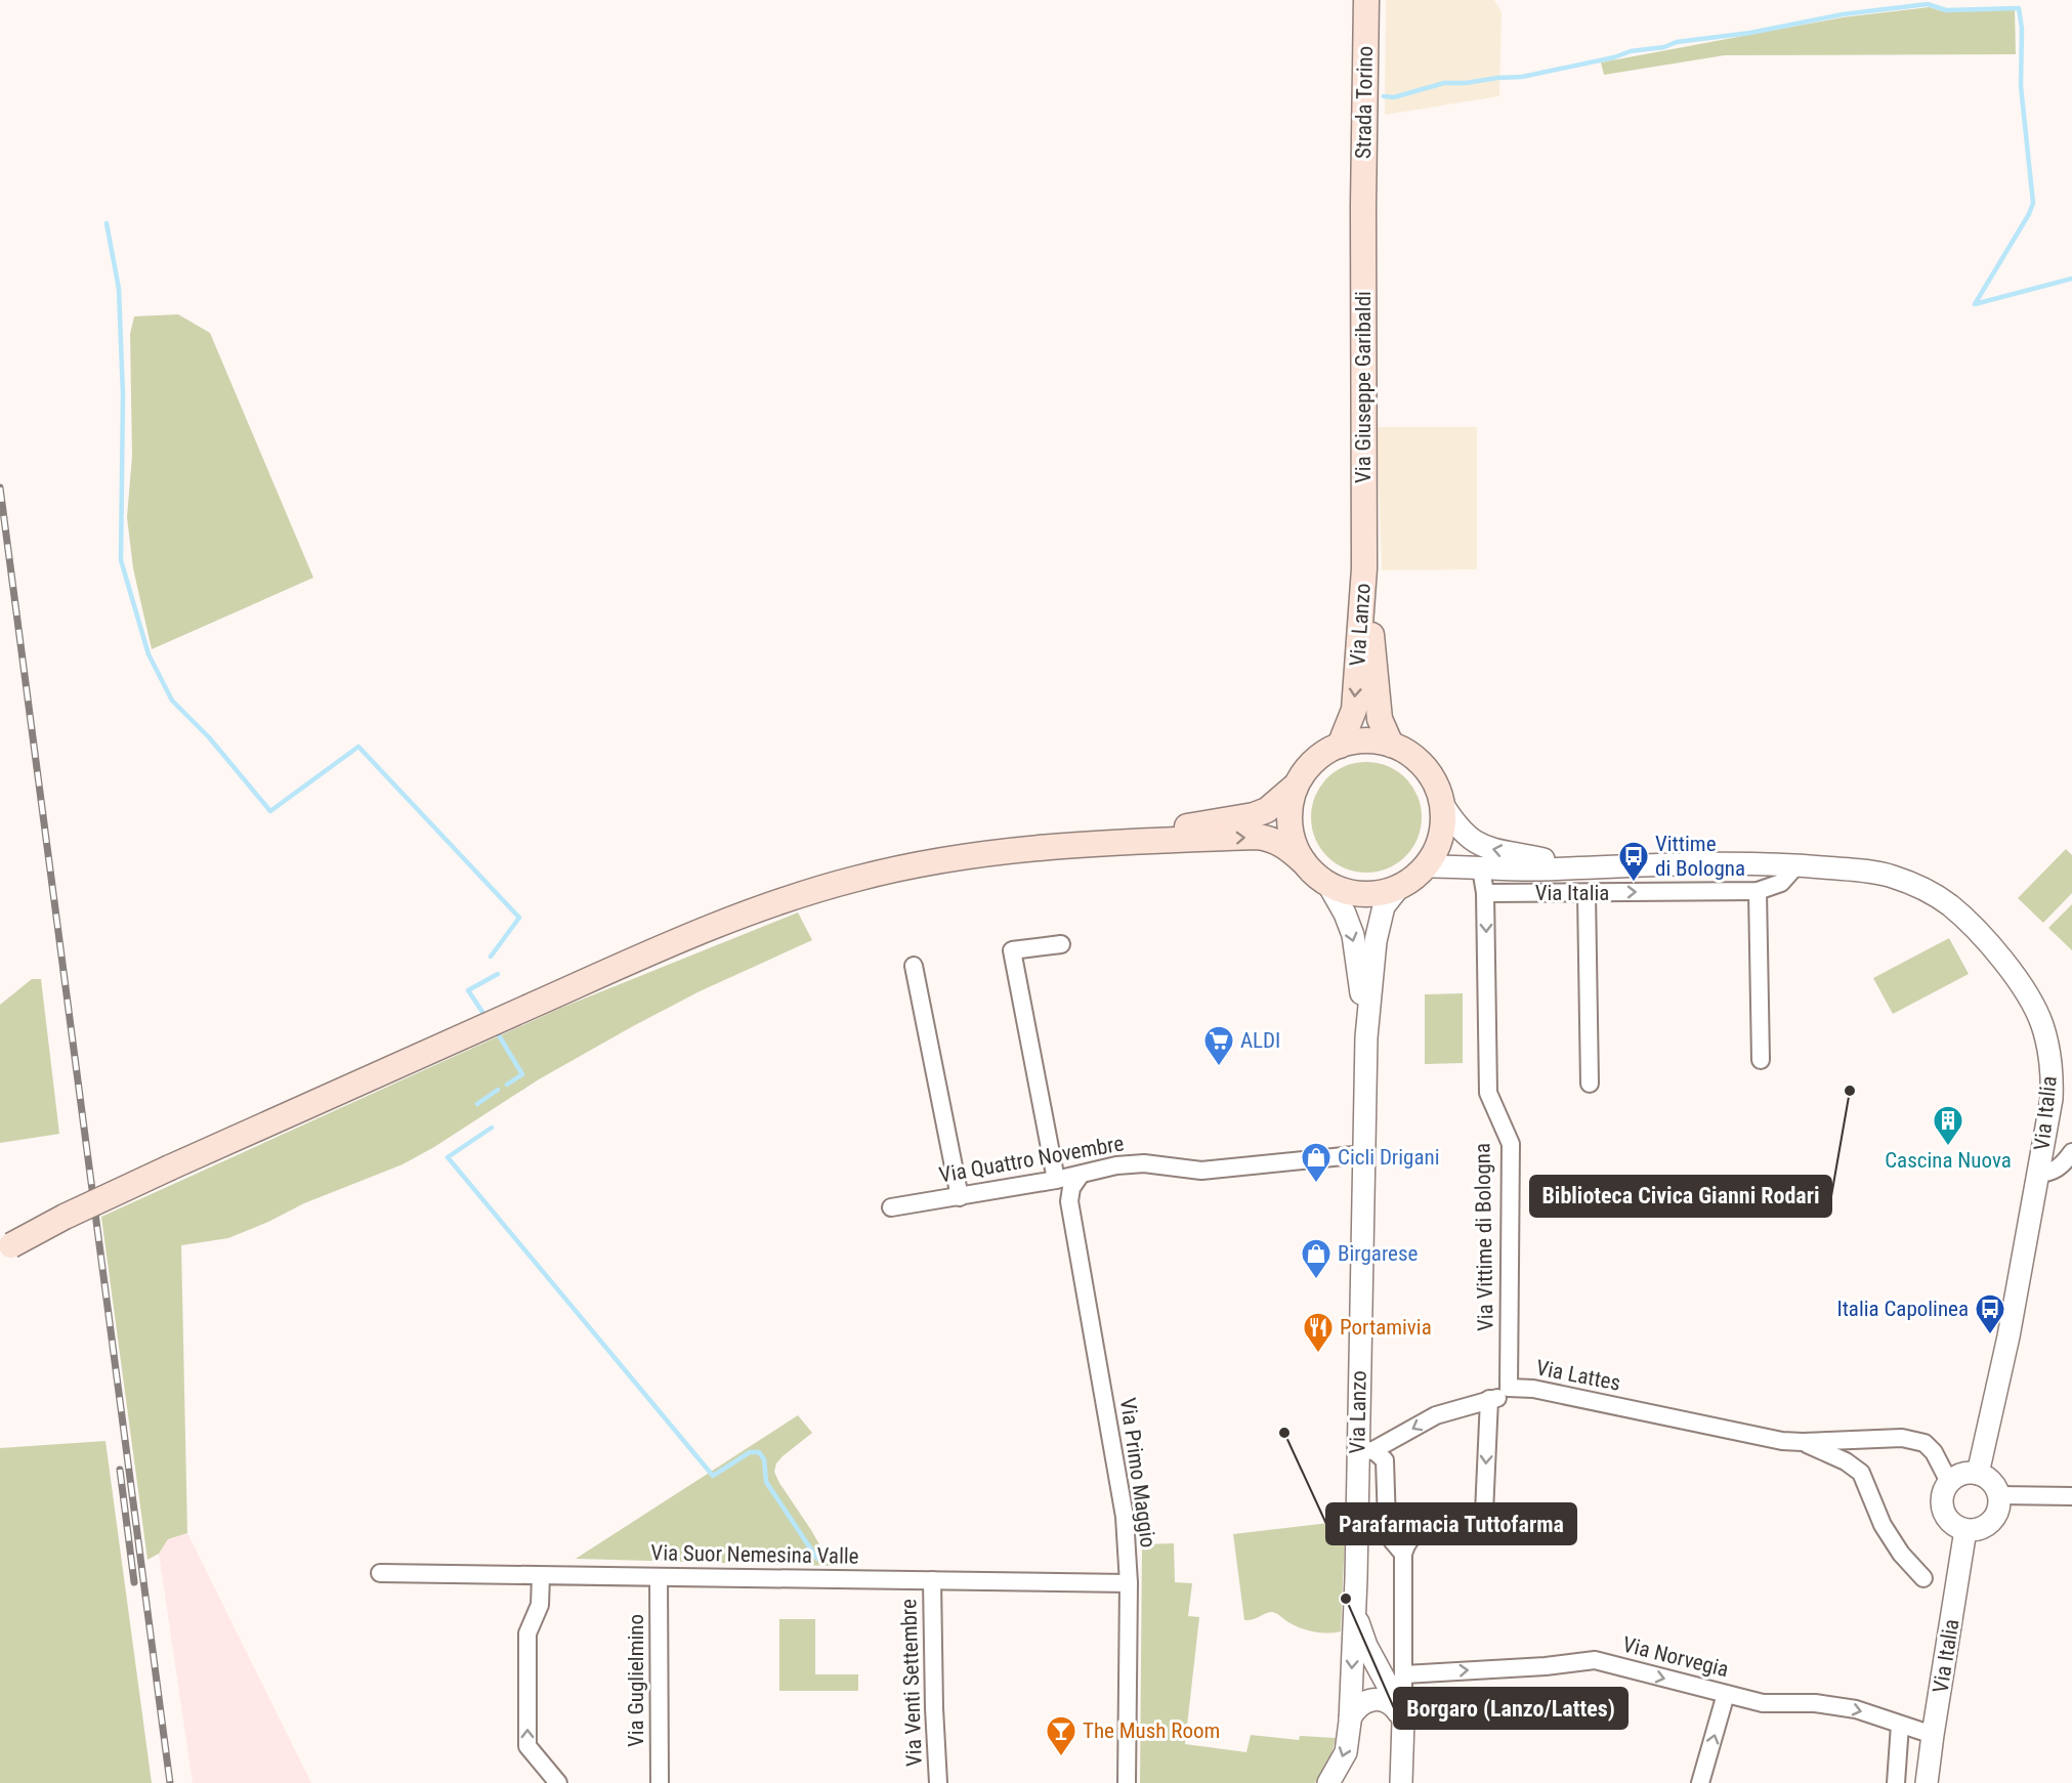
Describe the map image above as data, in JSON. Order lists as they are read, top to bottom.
{
  "streets": {
    "main road": ["Strada Torino", "Via Giuseppe Garibaldi", "Via Lanzo"],
    "street": [
      "Via Italia",
      "Via Quattro Novembre",
      "Via Vittime di Bologna",
      "Via Lattes",
      "Via Primo Maggio",
      "Via Suor Nemesina Valle",
      "Via Norvegia",
      "Via Guglielmino",
      "Via Venti Settembre"
    ]
  },
  "crossings": [
    ["Strada Torino", "Via Giuseppe Garibaldi"],
    ["Via Giuseppe Garibaldi", "Via Lanzo"],
    ["Via Lanzo", "Via Italia"],
    ["Via Lanzo", "Via Quattro Novembre"],
    ["Via Lanzo", "Via Lattes"],
    ["Via Italia", "Via Vittime di Bologna"],
    ["Via Italia", "Via Lattes"],
    ["Via Italia", "Via Norvegia"],
    ["Via Quattro Novembre", "Via Primo Maggio"],
    ["Via Vittime di Bologna", "Via Lattes"],
    ["Via Primo Maggio", "Via Suor Nemesina Valle"],
    ["Via Suor Nemesina Valle", "Via Guglielmino"],
    ["Via Suor Nemesina Valle", "Via Venti Settembre"]
  ],
  "one_way": ["Via Norvegia"],
  "places": {
    "bus stop": ["Vittime di Bologna", "Italia Capolinea"],
    "supermarket": ["ALDI"],
    "other": ["Biblioteca Civica Gianni Rodari", "Parafarmacia Tuttofarma", "Borgaro (Lanzo/Lattes)"],
    "building": ["Cascina Nuova"],
    "shop": ["Cicli Drigani", "Birgarese"],
    "restaurant": ["Portamivia"],
    "bar": ["The Mush Room"]
  }
}
